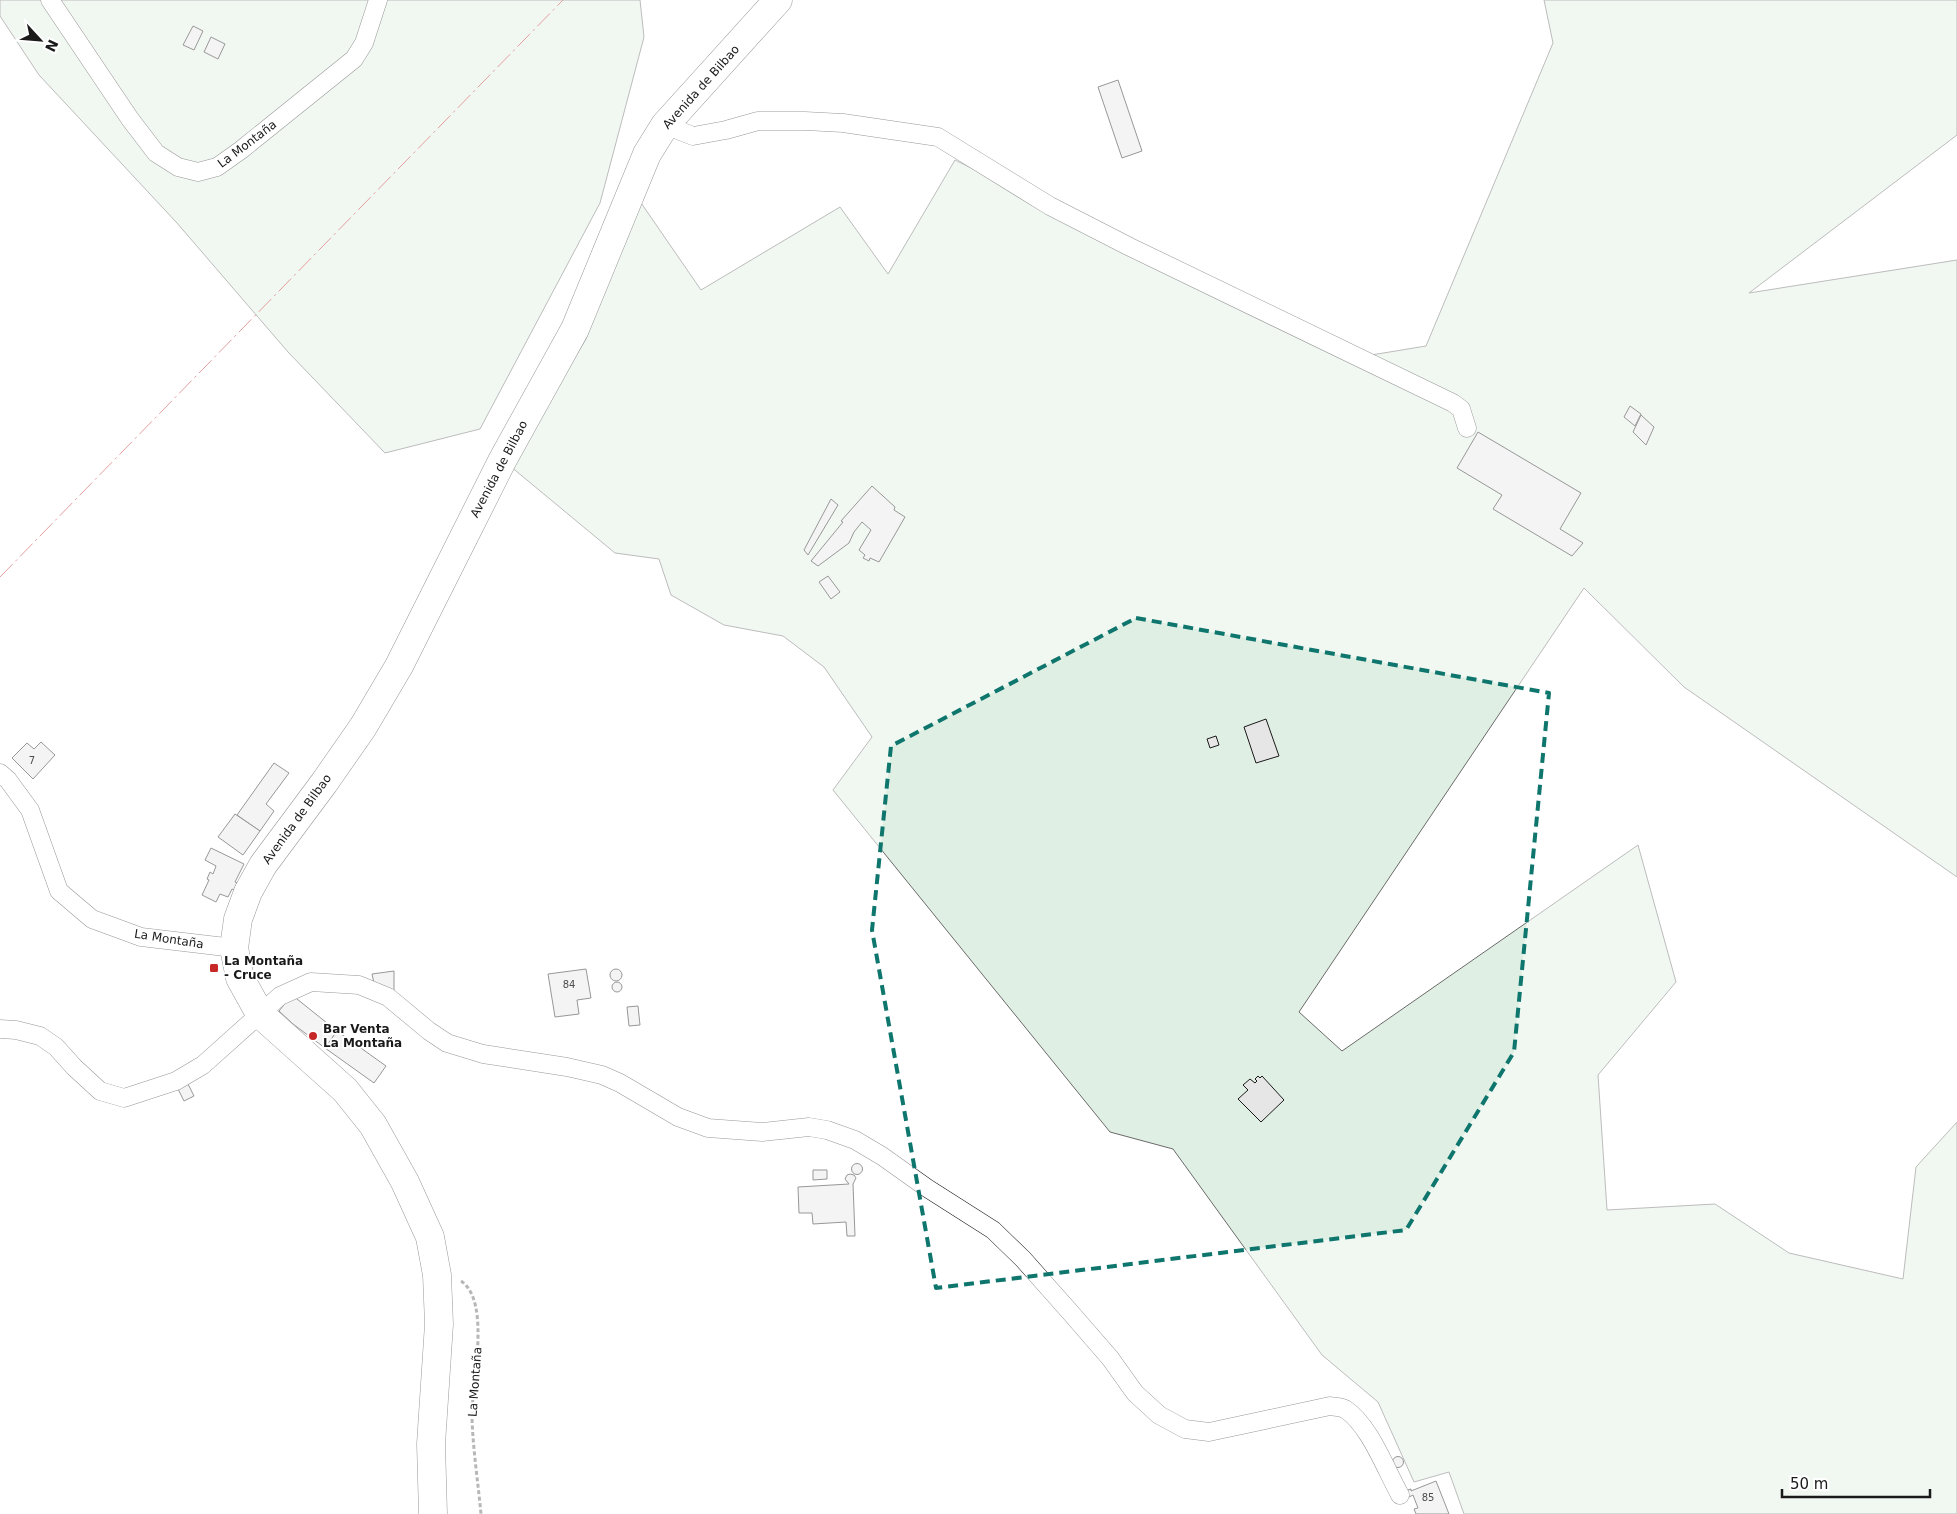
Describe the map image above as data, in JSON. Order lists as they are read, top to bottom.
{
  "streets": {
    "highway": ["Avenida de Bilbao"],
    "street": ["La Montaña"]
  },
  "crossings": [
    ["Avenida de Bilbao", "La Montaña"]
  ],
  "places": {
    "transit": ["La Montaña - Cruce"],
    "other": ["Bar Venta La Montaña"]
  },
  "house_numbers": ["7", "84", "85"],
  "scale_bar": "50 m",
  "north": "bottom right"
}
